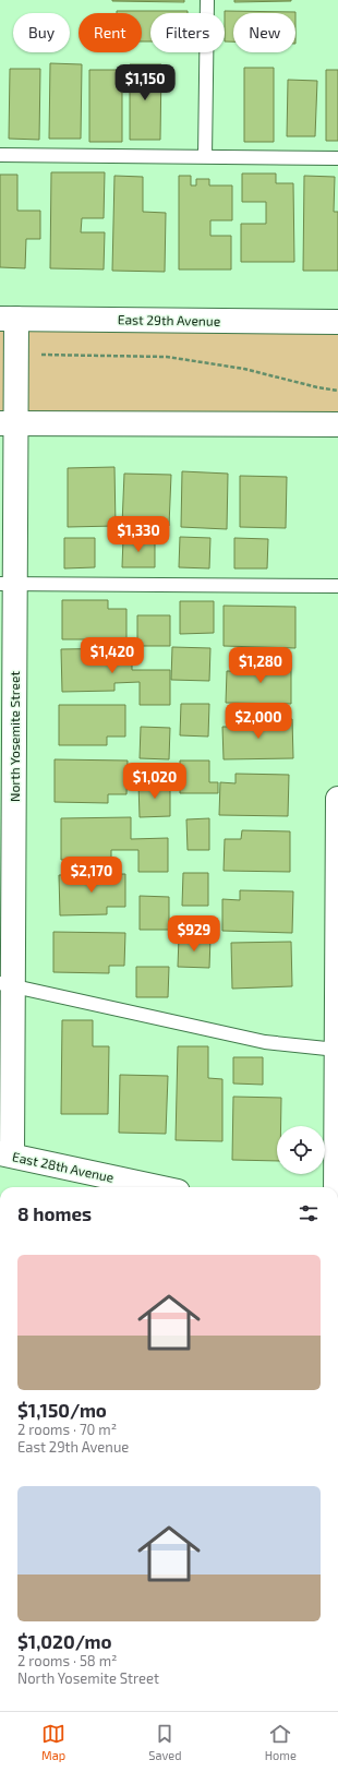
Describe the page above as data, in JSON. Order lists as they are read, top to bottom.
{
  "streets": {
    "street": ["East 29th Avenue", "North Yosemite Street", "East 28th Avenue"]
  },
  "crossings": [
    ["East 29th Avenue", "North Yosemite Street"],
    ["North Yosemite Street", "East 28th Avenue"]
  ],
  "page": {
    "chip": [
      "Buy",
      "Rent",
      "Filters",
      "New"
    ],
    "price": [
      "$1,150",
      "$1,330",
      "$1,420",
      "$1,280",
      "$2,000",
      "$1,020",
      "$2,170",
      "$929"
    ],
    "heading": "8 homes",
    "list": [
      {
        "name": "$1,150/mo",
        "note": "2 rooms · 70 m² · East 29th Avenue"
      },
      {
        "name": "$1,020/mo",
        "note": "2 rooms · 58 m² · North Yosemite Street"
      }
    ],
    "tabs": ["Map", "Saved", "Home"]
  }
}
